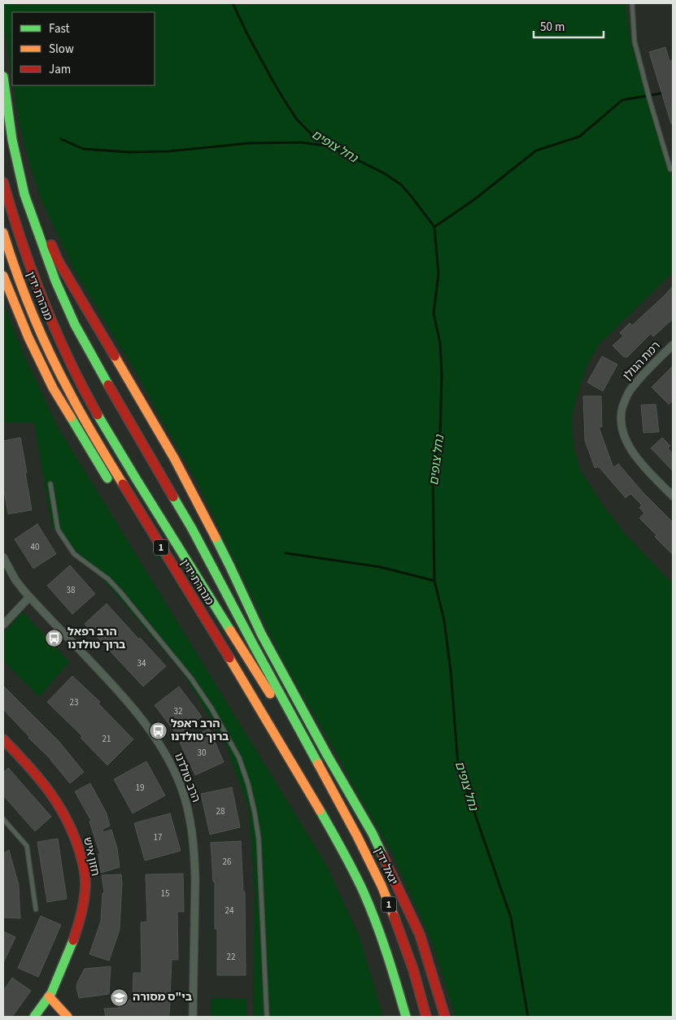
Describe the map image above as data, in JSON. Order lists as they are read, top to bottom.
{
  "streets": {
    "main road": [
      "מנהרת ידין",
      "1",
      "חזון איש",
      "יגאל ידין"
    ],
    "street": ["רמת הגולן", "הרב טולדנו"]
  },
  "crossings": [
    ["מנהרת ידין", "1"],
    ["מנהרת ידין", "יגאל ידין"]
  ],
  "water": ["נחל צופים"],
  "places": {
    "bus stop": ["הרב רפאל ברוך טולדנו", "הרב ראפל ברוך טולדנו"],
    "school or university": ["בי\"ס מסורה"]
  },
  "house_numbers": [
    "40",
    "38",
    "34",
    "23",
    "32",
    "21",
    "30",
    "19",
    "28",
    "17",
    "26",
    "15",
    "24",
    "22"
  ],
  "legend": ["Fast", "Slow", "Jam"],
  "scale_bar": "50 m"
}
